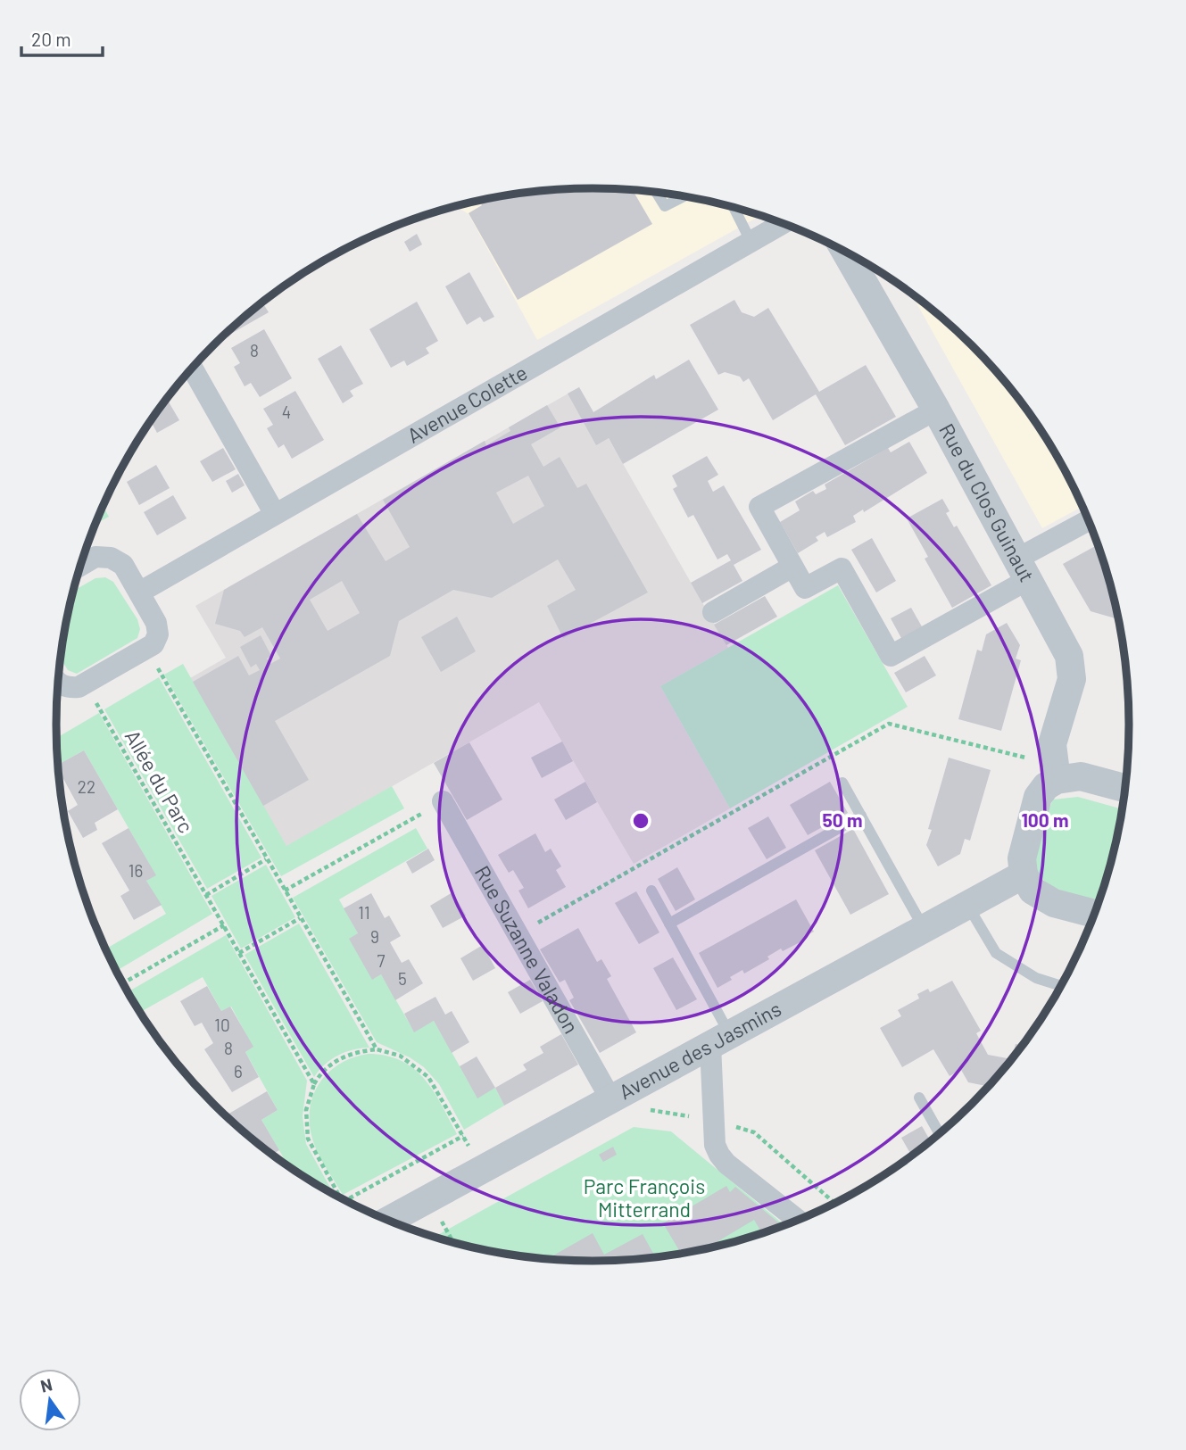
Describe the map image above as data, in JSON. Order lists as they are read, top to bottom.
{
  "streets": {
    "street": [
      "Avenue Colette",
      "Rue du Clos Guinaut",
      "Rue Suzanne Valadon",
      "Avenue des Jasmins"
    ],
    "path": ["Allée du Parc"]
  },
  "crossings": [
    ["Rue Suzanne Valadon", "Avenue des Jasmins"]
  ],
  "parks": ["Parc François Mitterrand"],
  "house_numbers": [
    "8",
    "4",
    "22",
    "16",
    "11",
    "9",
    "7",
    "5",
    "10",
    "8",
    "6"
  ],
  "scale_bar": "20 m",
  "north": "top",
  "rings": ["50 m", "100 m"]
}
